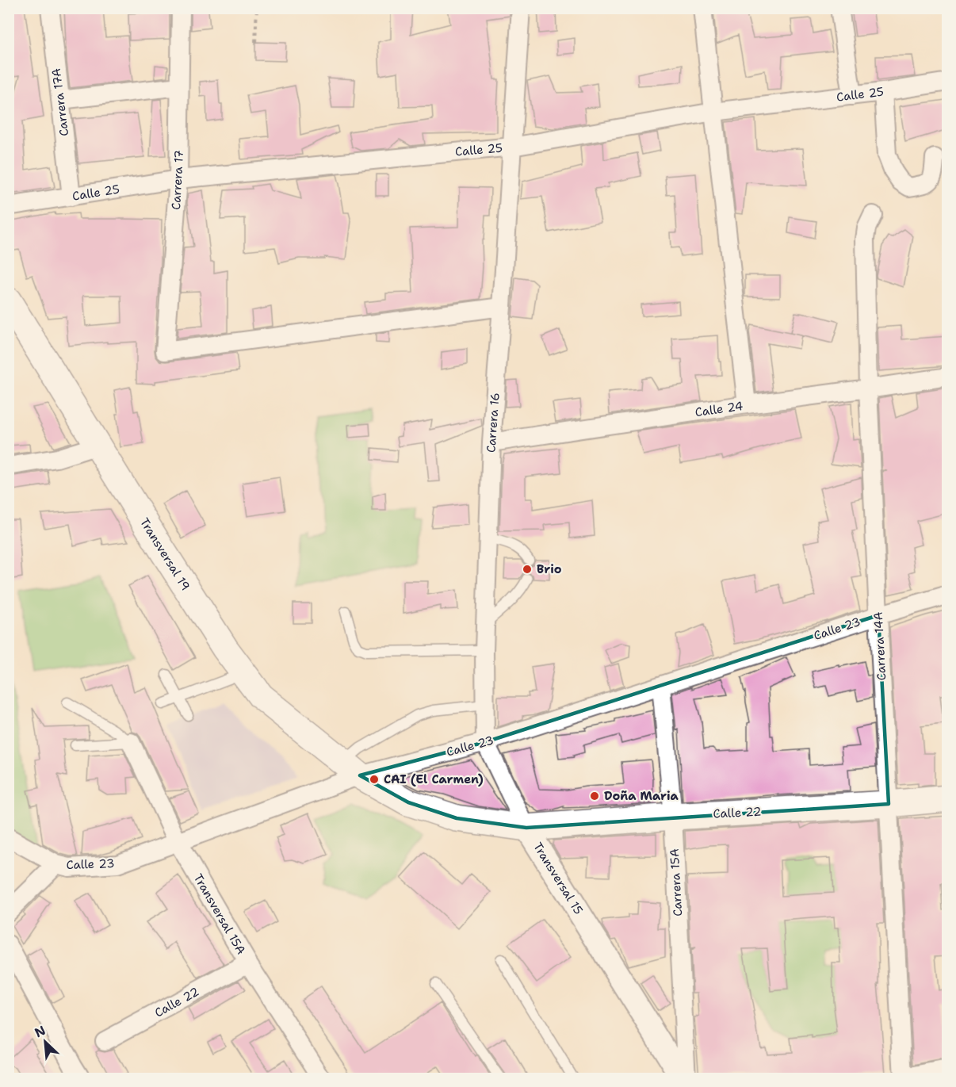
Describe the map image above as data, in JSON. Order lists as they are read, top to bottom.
{
  "streets": {
    "main road": ["Transversal 19", "Calle 22"],
    "street": [
      "Calle 25",
      "Carrera 17A",
      "Carrera 17",
      "Calle 24",
      "Carrera 16",
      "Calle 23",
      "Carrera 14A",
      "Transversal 15",
      "Carrera 15A",
      "Transversal 15A"
    ]
  },
  "crossings": [
    ["Calle 25", "Carrera 17A"],
    ["Calle 25", "Carrera 17"],
    ["Calle 25", "Carrera 16"],
    ["Carrera 17", "Carrera 16"],
    ["Calle 24", "Carrera 16"],
    ["Calle 24", "Carrera 14A"],
    ["Carrera 16", "Calle 23"],
    ["Carrera 16", "Calle 22"],
    ["Carrera 16", "Transversal 15"],
    ["Transversal 19", "Calle 23"],
    ["Calle 23", "Carrera 14A"],
    ["Calle 23", "Carrera 15A"],
    ["Calle 23", "Transversal 15A"],
    ["Carrera 14A", "Calle 22"],
    ["Calle 22", "Transversal 15"],
    ["Calle 22", "Carrera 15A"],
    ["Calle 22", "Transversal 15A"],
    ["Transversal 15", "Carrera 15A"]
  ],
  "places": ["Brio", "CAI (El Carmen)", "Doña Maria"],
  "north": "top left"
}
